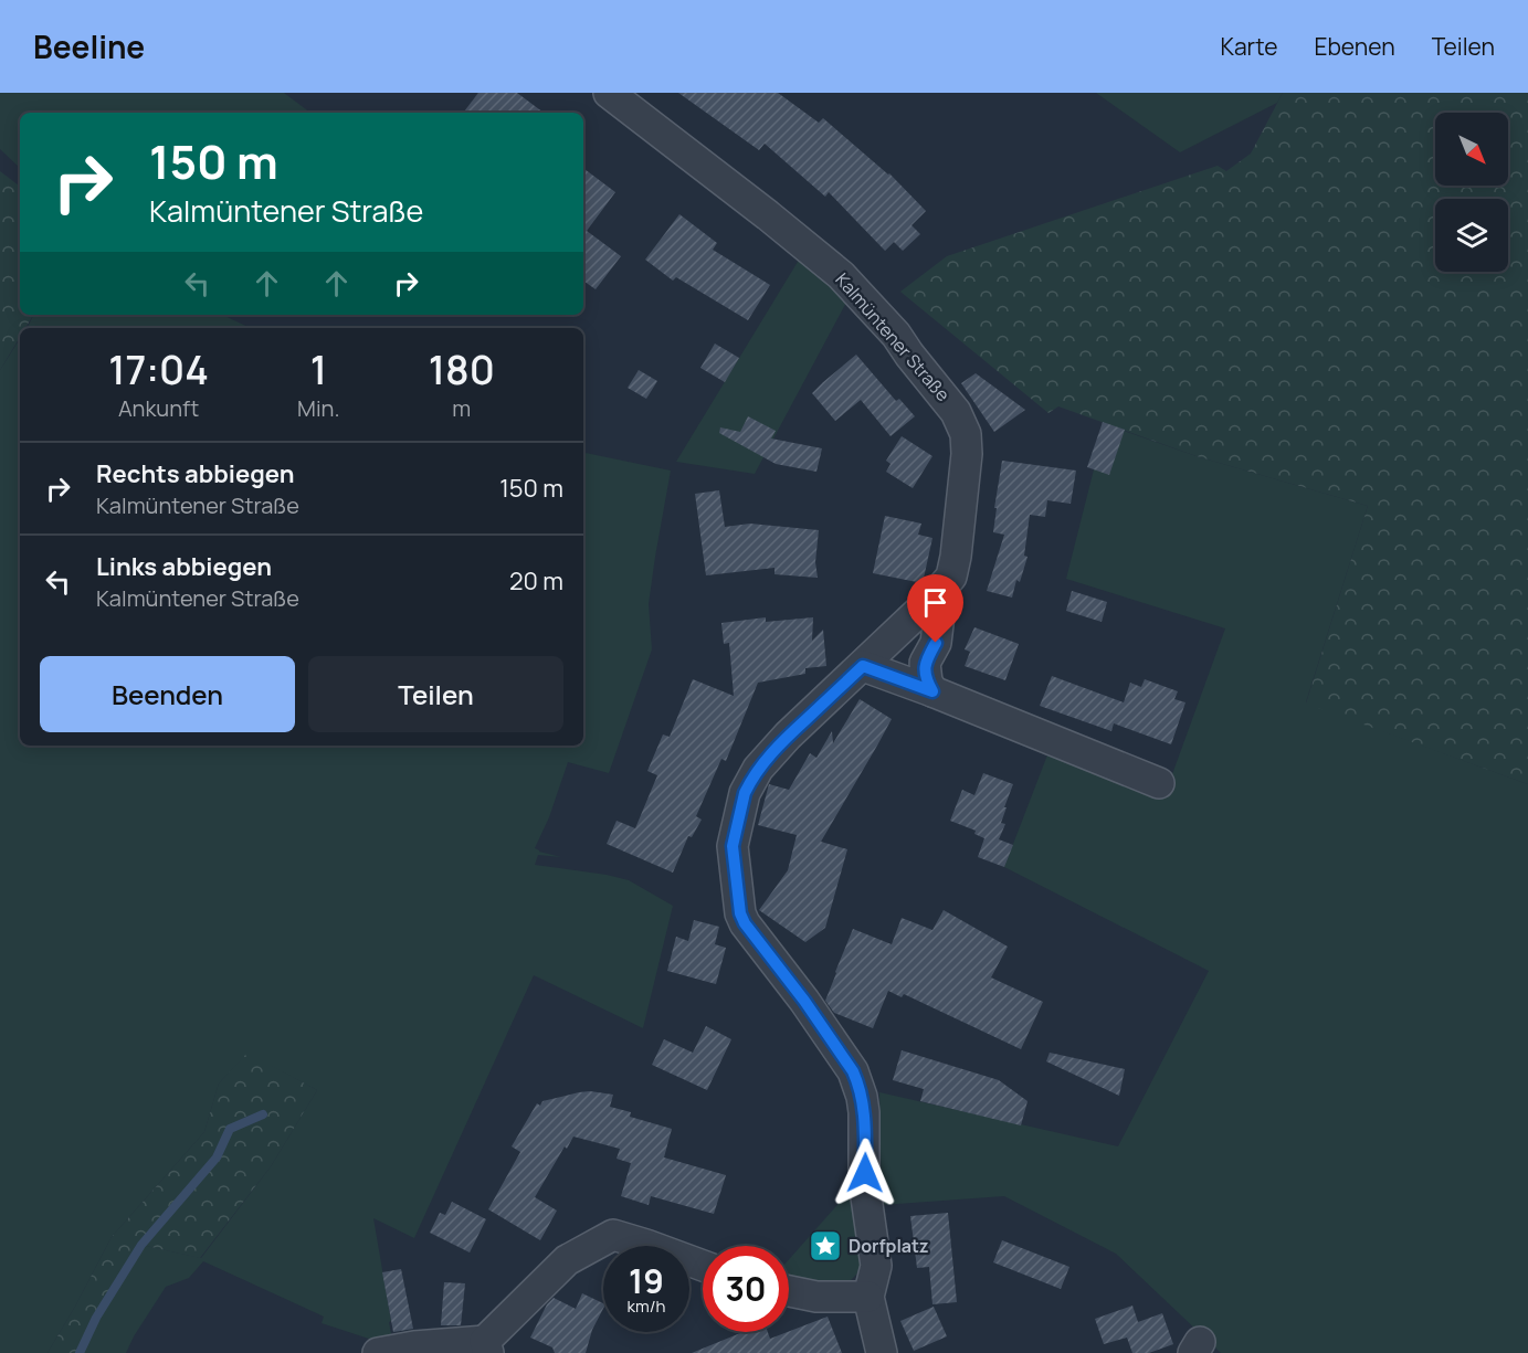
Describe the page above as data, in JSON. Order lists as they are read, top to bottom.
{
  "streets": {
    "street": ["Kalmüntener Straße"]
  },
  "places": {
    "place": ["Dorfplatz"]
  },
  "north": "bottom right",
  "page": {
    "header": "Beeline",
    "nav": ["Karte", "Ebenen", "Teilen"],
    "turn": ["150 m", "Kalmüntener Straße"],
    "eta": [
      "17:04",
      "Ankunft",
      "1",
      "Min.",
      "180",
      "m"
    ],
    "list": [
      {
        "name": "Rechts abbiegen",
        "note": "Kalmüntener Straße",
        "value": "150 m"
      },
      {
        "name": "Links abbiegen",
        "note": "Kalmüntener Straße",
        "value": "20 m"
      }
    ],
    "buttons": ["Beenden", "Teilen"],
    "speed": "19 km/h",
    "limit": "30"
  }
}
